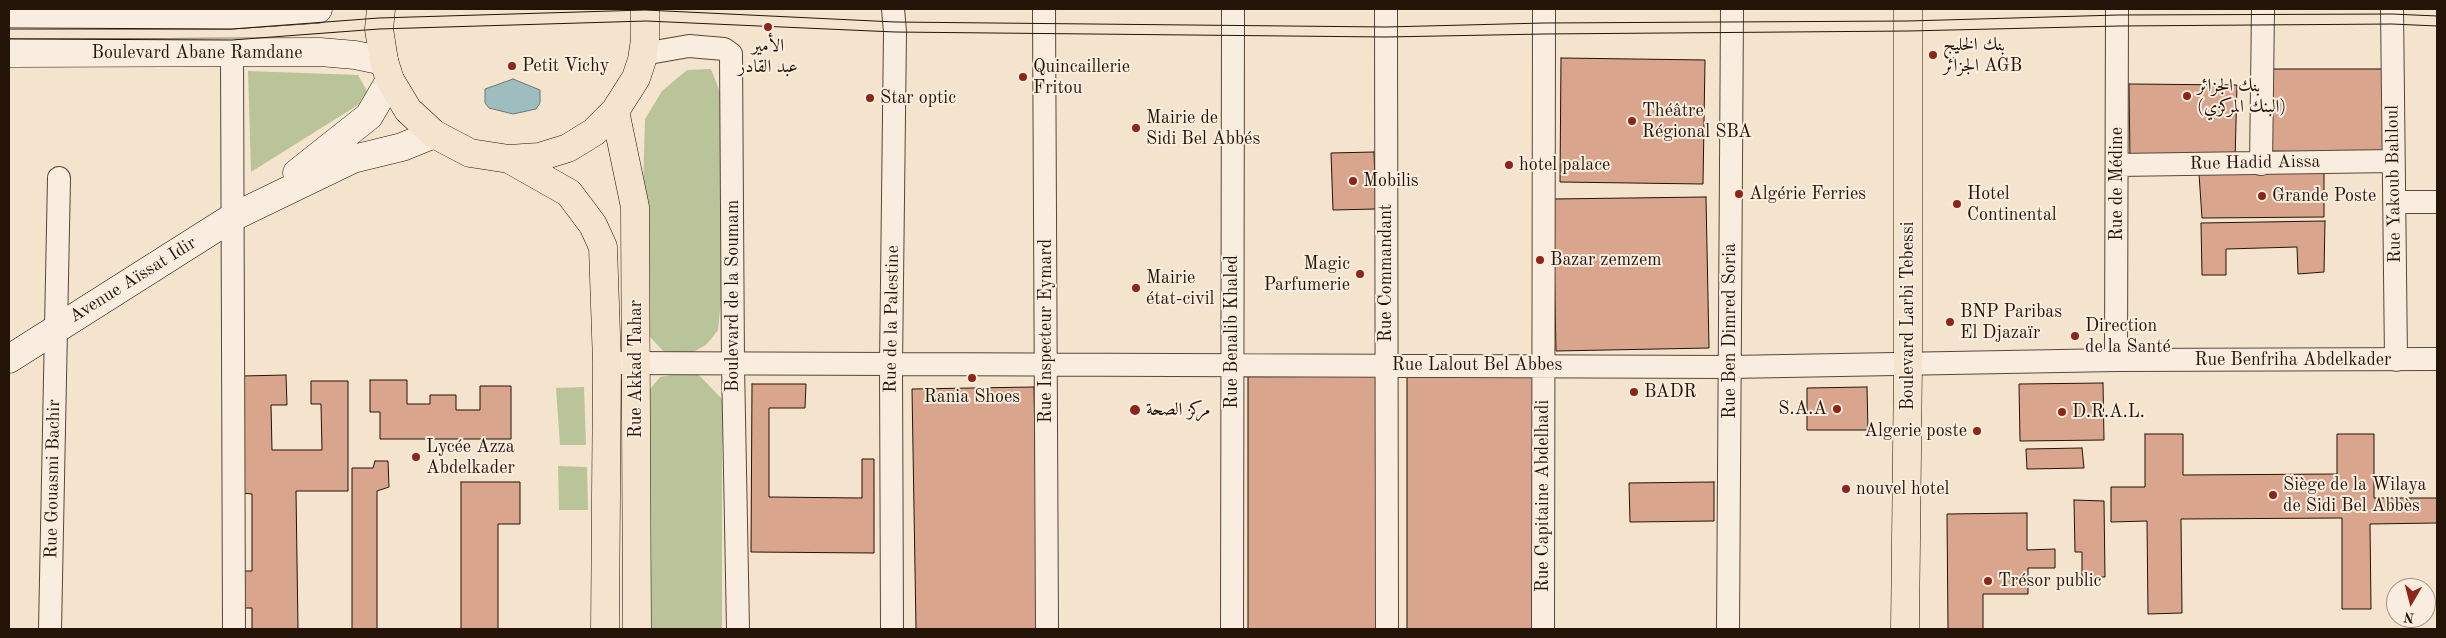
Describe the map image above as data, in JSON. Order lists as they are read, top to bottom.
{
  "streets": {
    "main road": [
      "Boulevard Abane Ramdane",
      "Avenue Aïssat Idir",
      "Boulevard Larbi Tebessi",
      "Rue Akkad Tahar"
    ],
    "street": [
      "Rue Hadid Aissa",
      "Rue de Médine",
      "Rue Yakoub Bahloul",
      "Rue Commandant",
      "Boulevard de la Soumam",
      "Rue de la Palestine",
      "Rue Inspecteur Eymard",
      "Rue Ben Dimred Soria",
      "Rue Benalib Khaled",
      "Rue Benfriha Abdelkader",
      "Rue Lalout Bel Abbes",
      "Rue Gouasmi Bachir",
      "Rue Capitaine Abdelhadi"
    ]
  },
  "crossings": [
    ["Rue Hadid Aissa", "Rue de Médine"],
    ["Rue Hadid Aissa", "Rue Yakoub Bahloul"],
    ["Rue de Médine", "Rue Benfriha Abdelkader"],
    ["Rue Yakoub Bahloul", "Rue Benfriha Abdelkader"],
    ["Rue Commandant", "Rue Lalout Bel Abbes"],
    ["Avenue Aïssat Idir", "Rue Gouasmi Bachir"],
    ["Boulevard de la Soumam", "Rue Lalout Bel Abbes"],
    ["Boulevard Larbi Tebessi", "Rue Benfriha Abdelkader"],
    ["Boulevard Larbi Tebessi", "Rue Lalout Bel Abbes"],
    ["Rue de la Palestine", "Rue Lalout Bel Abbes"],
    ["Rue Inspecteur Eymard", "Rue Lalout Bel Abbes"],
    ["Rue Ben Dimred Soria", "Rue Lalout Bel Abbes"],
    ["Rue Benalib Khaled", "Rue Lalout Bel Abbes"],
    ["Rue Benfriha Abdelkader", "Rue Lalout Bel Abbes"],
    ["Rue Lalout Bel Abbes", "Rue Akkad Tahar"],
    ["Rue Lalout Bel Abbes", "Rue Capitaine Abdelhadi"]
  ],
  "places": [
    "الأمير عبد القادر",
    "بنك الخليج الجزائر AGB",
    "Petit Vichy",
    "Quincaillerie Fritou",
    "بنك الجزائر (البنك المركزي)",
    "Star optic",
    "Théâtre Régional SBA",
    "Mairie de Sidi Bel Abbés",
    "hotel palace",
    "Mobilis",
    "Algérie Ferries",
    "Grande Poste",
    "Hotel Continental",
    "Bazar zemzem",
    "Magic Parfumerie",
    "Mairie état-civil",
    "BNP Paribas El Djazaïr",
    "Direction de la Santé",
    "Rania Shoes",
    "BADR",
    "S.A.A",
    "مركز الصحة",
    "D.R.A.L.",
    "Algerie poste",
    "Lycée Azza Abdelkader",
    "nouvel hotel",
    "Siège de la Wilaya de Sidi Bel Abbès",
    "Trésor public"
  ],
  "north": "bottom"
}
